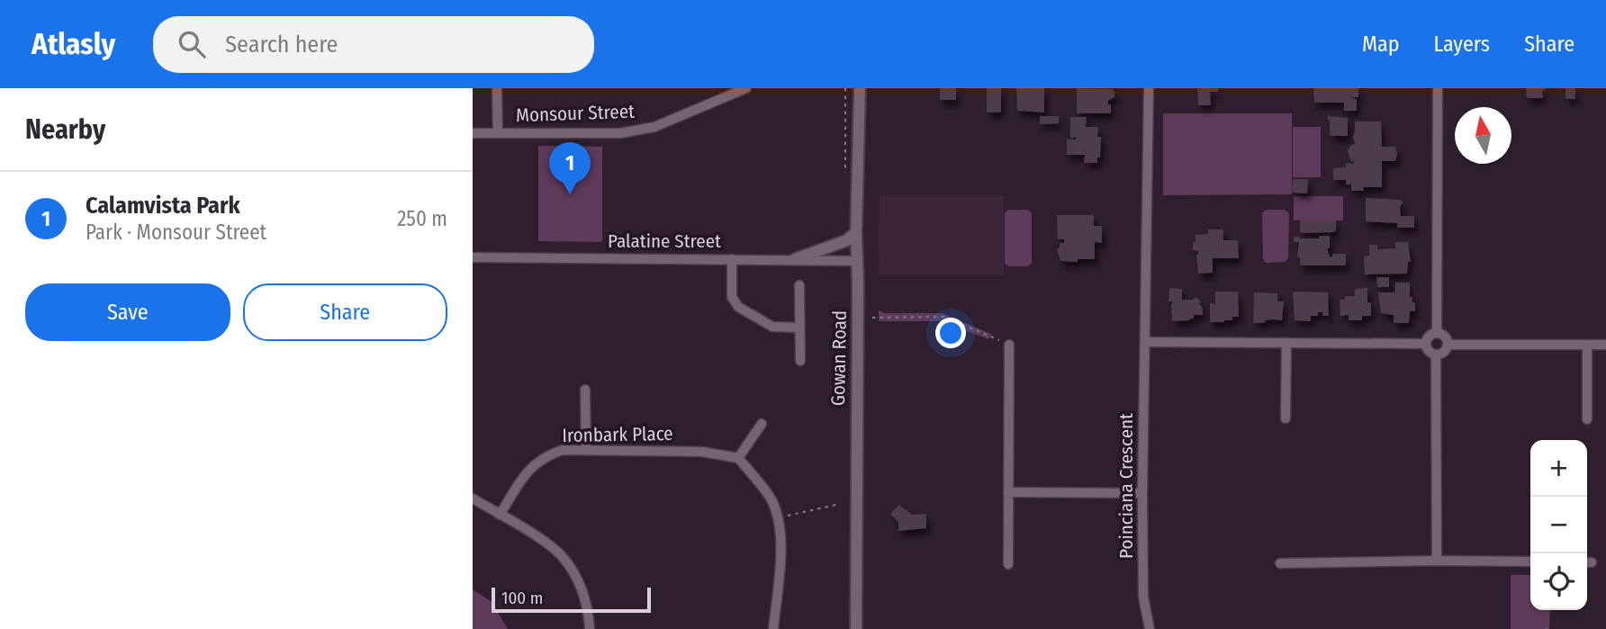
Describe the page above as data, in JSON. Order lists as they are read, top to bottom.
{
  "streets": {
    "main road": ["Gowan Road"],
    "street": [
      "Monsour Street",
      "Palatine Street",
      "Ironbark Place",
      "Poinciana Crescent"
    ]
  },
  "crossings": [
    ["Palatine Street", "Gowan Road"]
  ],
  "scale_bar": "100 m",
  "north": "top",
  "page": {
    "header": "Atlasly",
    "search": "Search here",
    "nav": ["Map", "Layers", "Share"],
    "heading": "Nearby",
    "pins": "1",
    "list": [
      {
        "mark": "1",
        "name": "Calamvista Park",
        "note": "Park · Monsour Street",
        "value": "250 m"
      }
    ],
    "buttons": ["Save", "Share"],
    "map_buttons": ["+", "−"],
    "scale": "100 m"
  }
}
